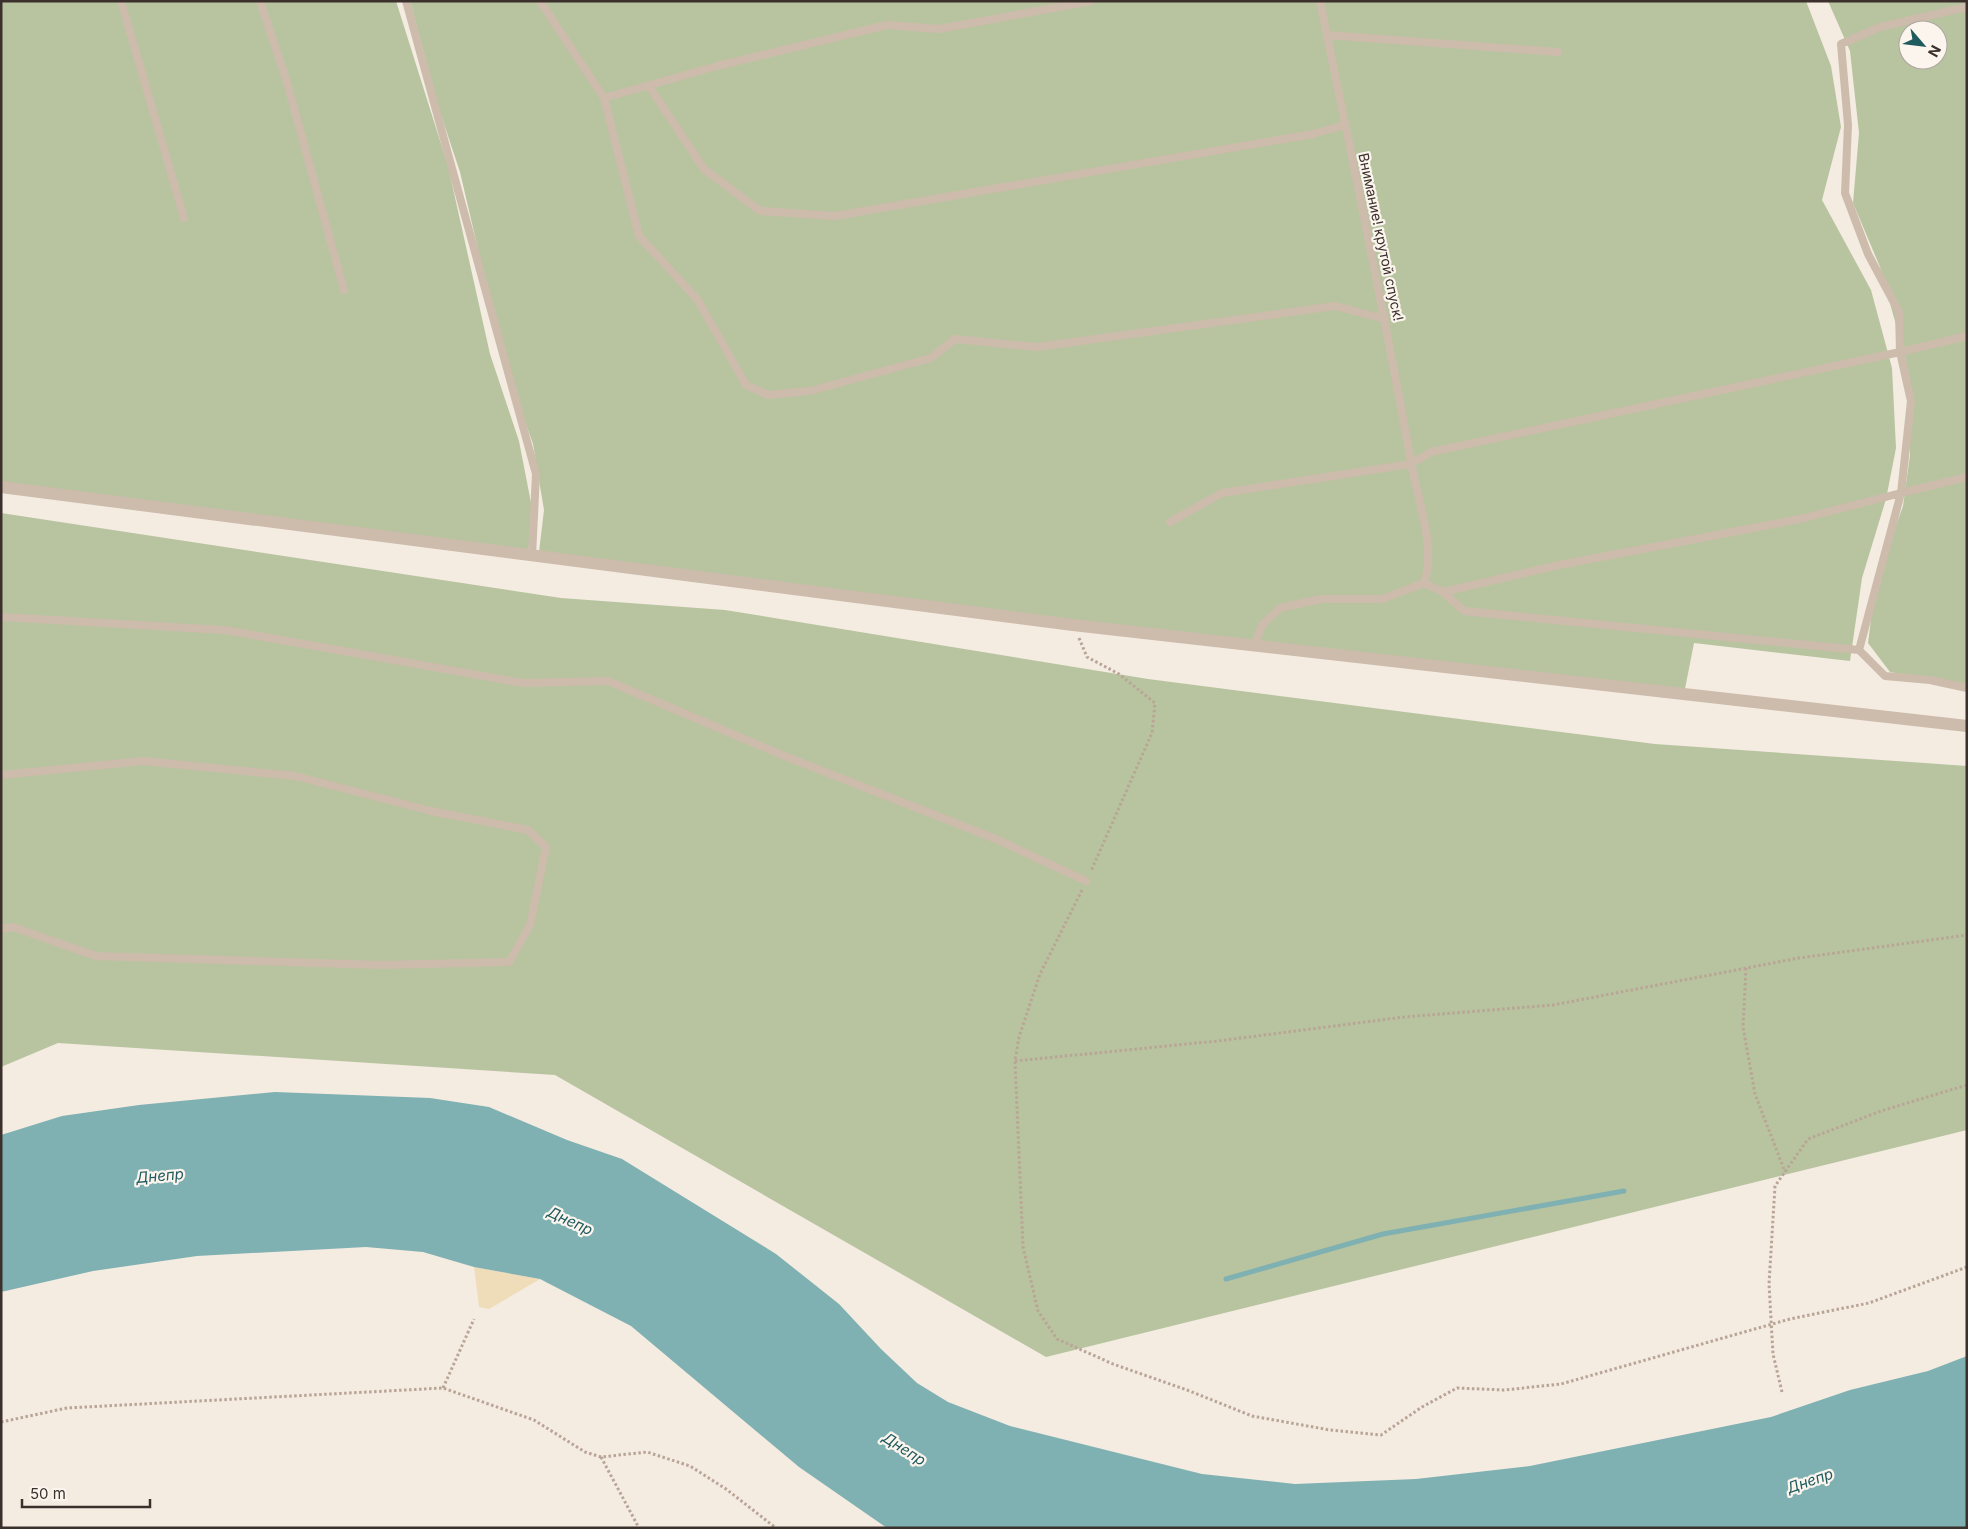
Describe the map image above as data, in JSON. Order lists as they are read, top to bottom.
{
  "streets": {
    "lane": ["Внимание! крутой спуск!"]
  },
  "water": ["Днепр"],
  "scale_bar": "50 m",
  "north": "bottom right"
}
